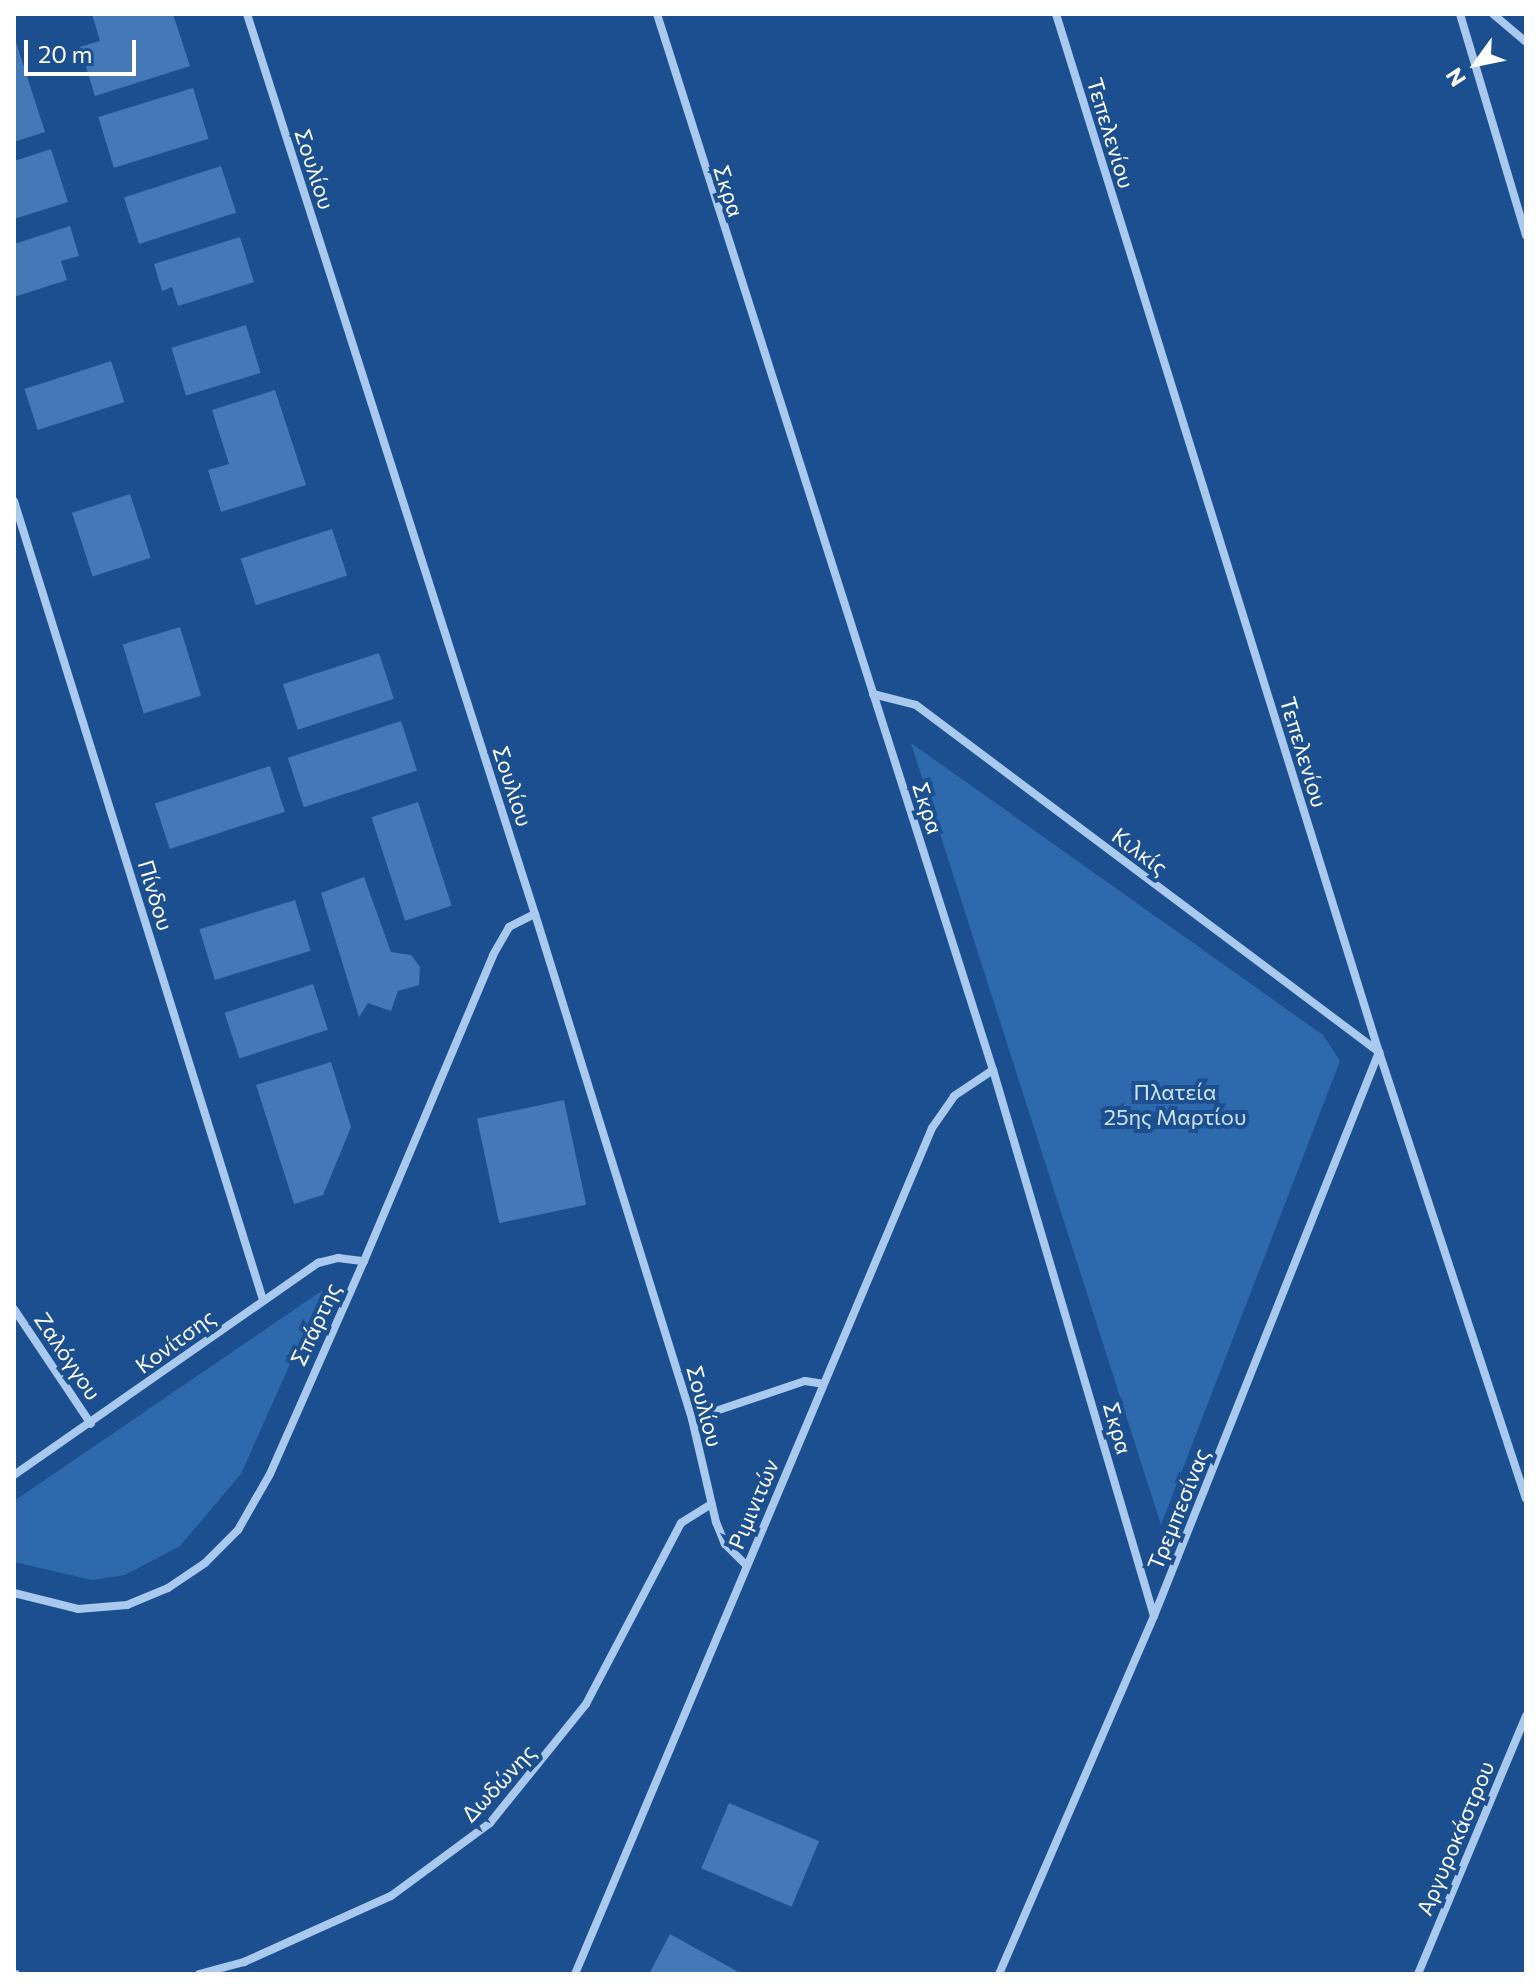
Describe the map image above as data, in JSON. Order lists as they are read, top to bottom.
{
  "streets": {
    "street": [
      "Τεπελενίου",
      "Σουλίου",
      "Σκρα",
      "Κιλκίς",
      "Πίνδου",
      "Σπάρτης",
      "Κονίτσης",
      "Ζαλόγγου",
      "Ριμινιτών",
      "Τρεμπεσίνας",
      "Δωδώνης",
      "Αργυροκάστρου"
    ]
  },
  "crossings": [
    ["Τεπελενίου", "Κιλκίς"],
    ["Τεπελενίου", "Τρεμπεσίνας"],
    ["Σουλίου", "Σπάρτης"],
    ["Σουλίου", "Ριμινιτών"],
    ["Σουλίου", "Δωδώνης"],
    ["Σκρα", "Κιλκίς"],
    ["Σκρα", "Ριμινιτών"],
    ["Σκρα", "Τρεμπεσίνας"],
    ["Κιλκίς", "Τρεμπεσίνας"],
    ["Πίνδου", "Κονίτσης"],
    ["Σπάρτης", "Κονίτσης"],
    ["Κονίτσης", "Ζαλόγγου"]
  ],
  "parks": ["Πλατεία 25ης Μαρτίου"],
  "scale_bar": "20 m",
  "north": "bottom left"
}
